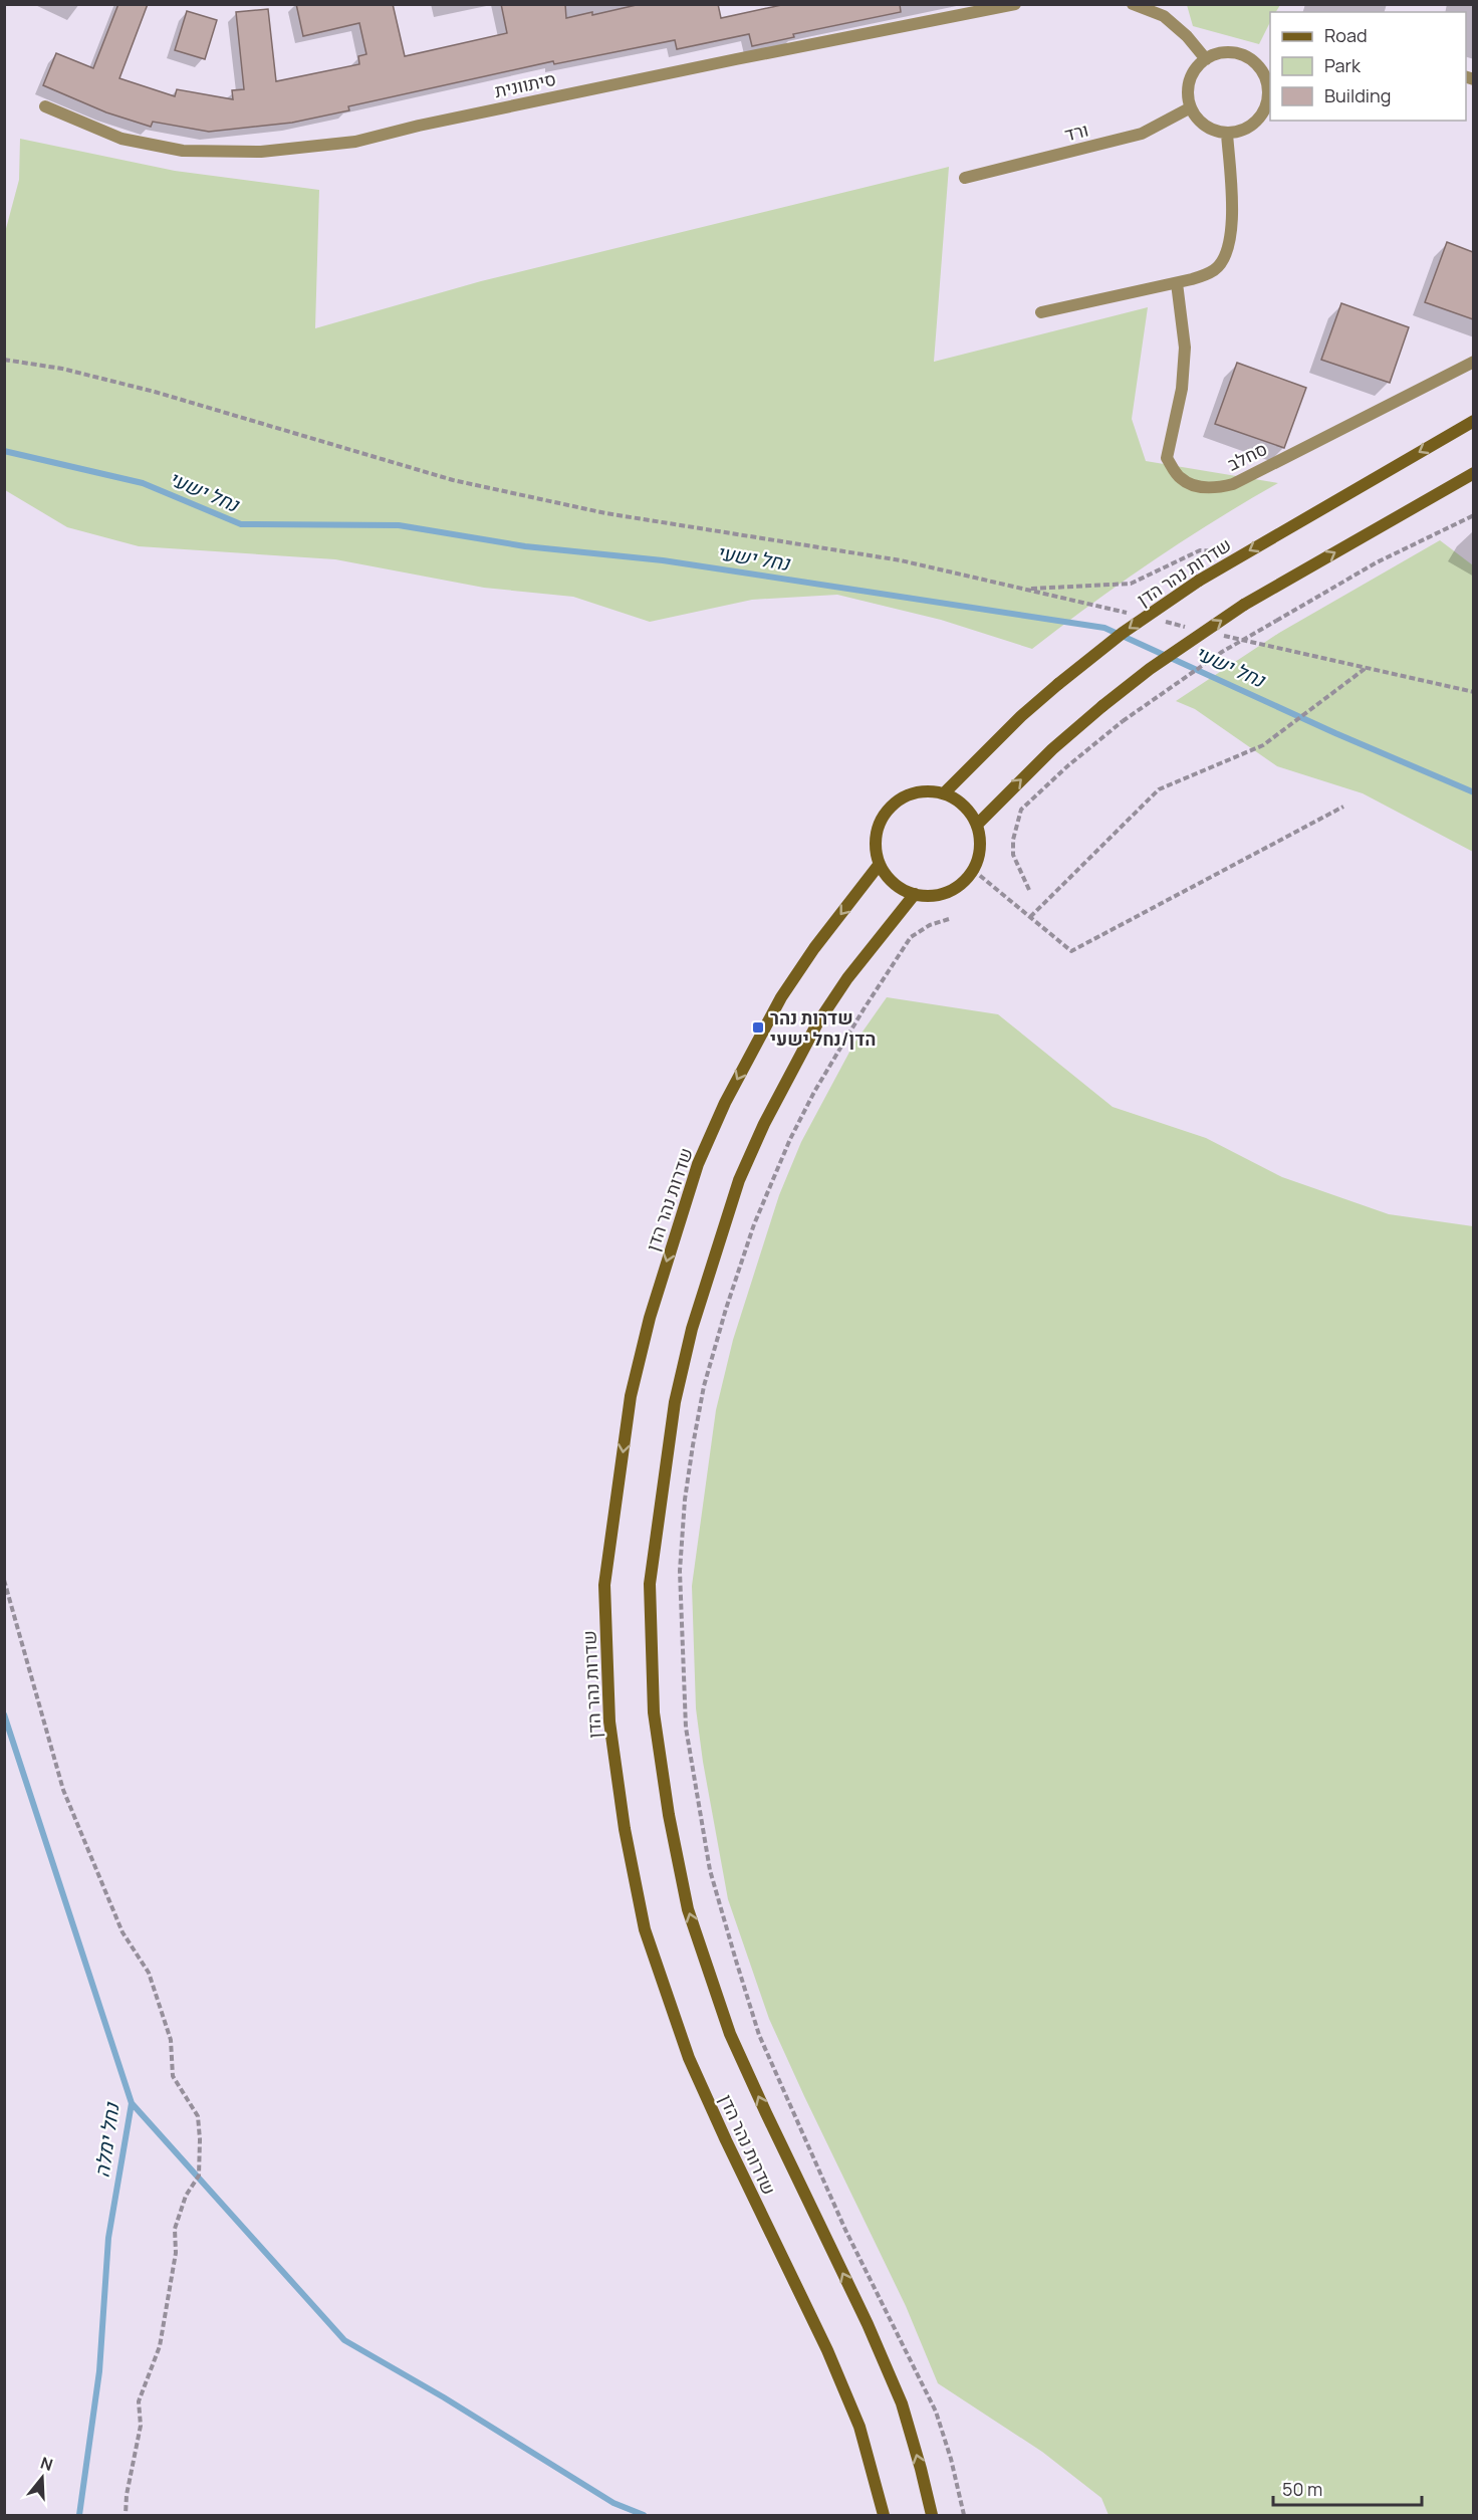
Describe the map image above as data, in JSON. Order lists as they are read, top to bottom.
{
  "streets": {
    "main road": ["שדרות נהר הדן"],
    "street": ["סיתוונית", "ורד", "סחלב"]
  },
  "water": ["נחל ישעי", "נחל ימלה"],
  "places": {
    "transit": ["שדרות נהר הדן/נחל ישעי"]
  },
  "legend": ["Road", "Park", "Building"],
  "scale_bar": "50 m",
  "north": "top"
}
